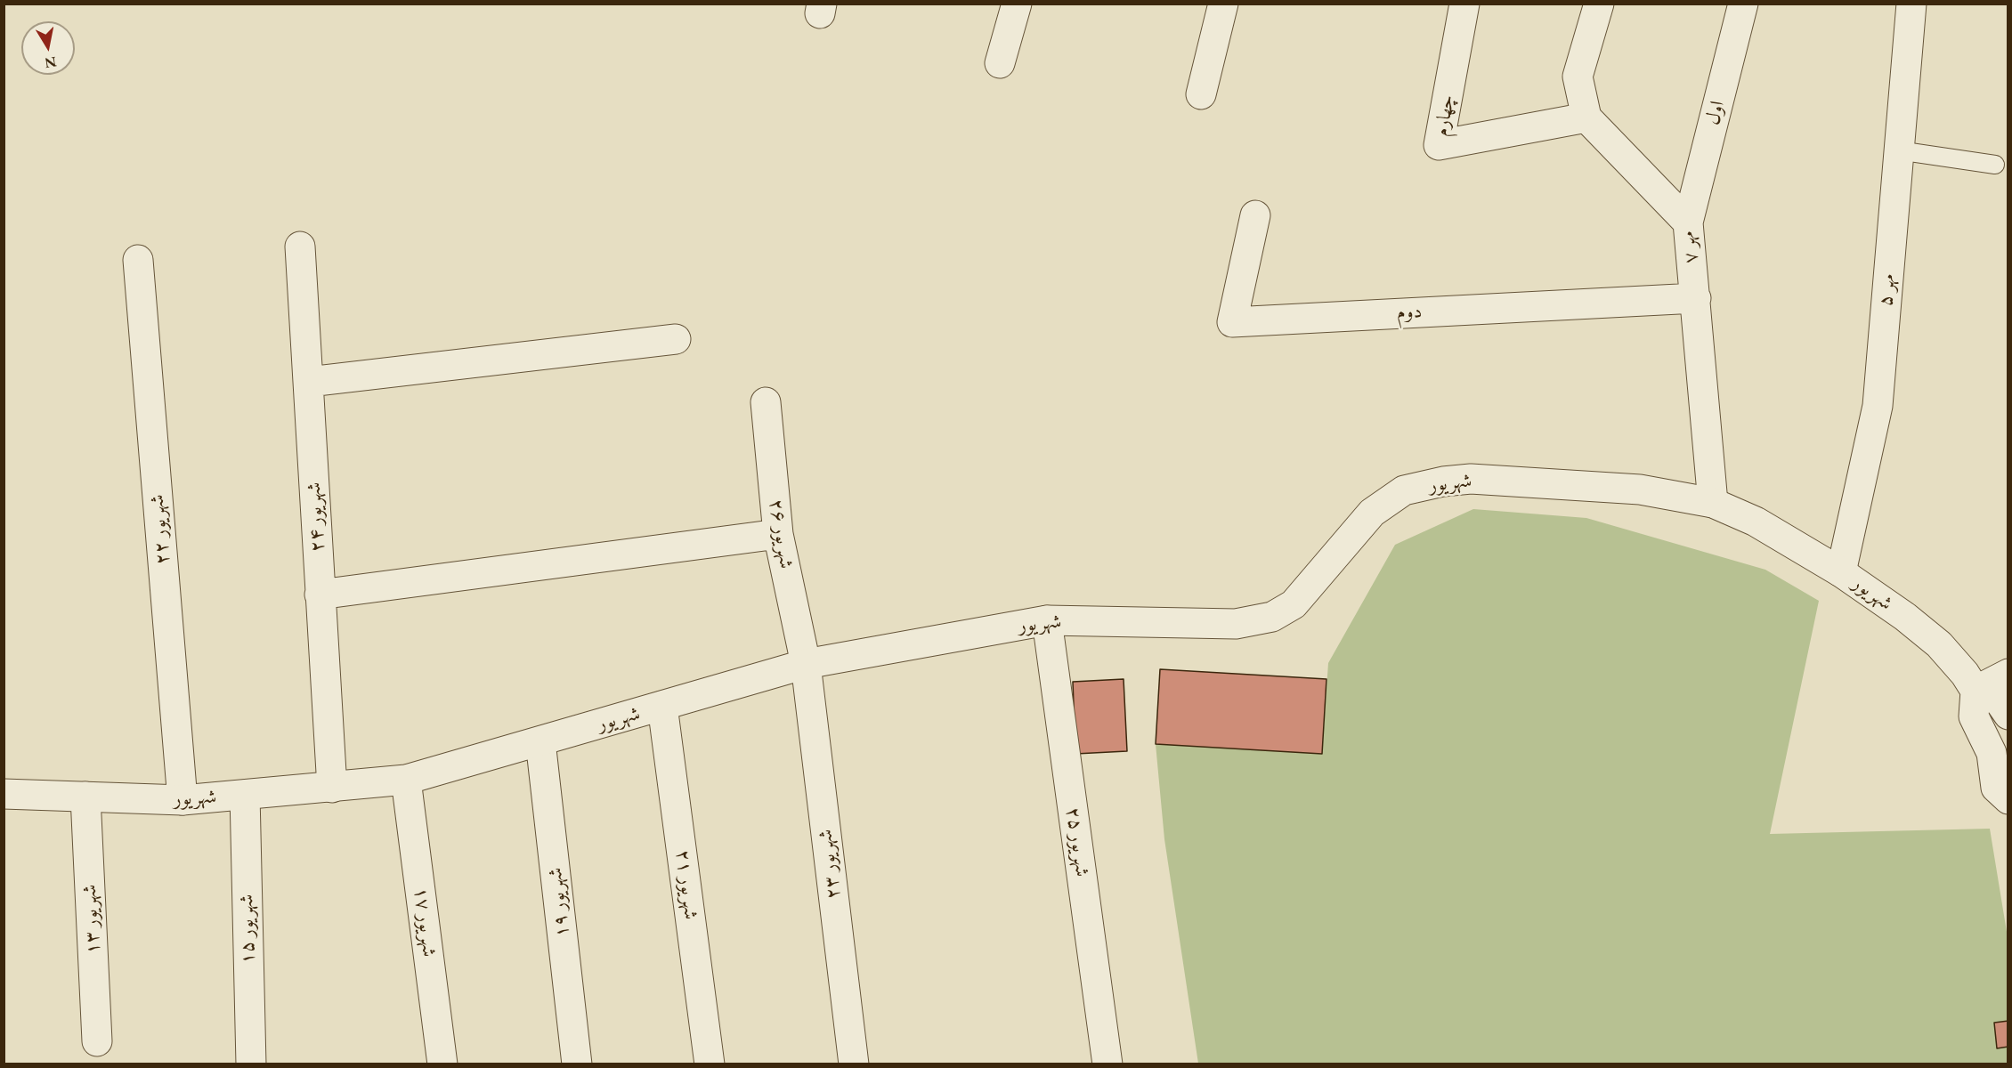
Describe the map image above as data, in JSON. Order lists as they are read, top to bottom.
{
  "streets": {
    "street": [
      "اول",
      "چهارم",
      "مهر ۷",
      "مهر ۵",
      "دوم",
      "شهریور",
      "شهریور ۲۴",
      "شهریور ۲۲",
      "شهریور ۲۶",
      "شهریور ۲۵",
      "شهریور ۲۳",
      "شهریور ۲۱",
      "شهریور ۱۹",
      "شهریور ۱۳",
      "شهریور ۱۷",
      "شهریور ۱۵"
    ]
  },
  "crossings": [
    ["اول", "مهر ۷"],
    ["چهارم", "مهر ۷"],
    ["مهر ۷", "دوم"],
    ["مهر ۷", "شهریور"],
    ["مهر ۵", "شهریور"],
    ["شهریور", "شهریور ۲۴"],
    ["شهریور", "شهریور ۲۲"],
    ["شهریور", "شهریور ۲۶"],
    ["شهریور", "شهریور ۲۵"],
    ["شهریور", "شهریور ۲۳"],
    ["شهریور", "شهریور ۲۱"],
    ["شهریور", "شهریور ۱۹"],
    ["شهریور", "شهریور ۱۳"],
    ["شهریور", "شهریور ۱۷"],
    ["شهریور", "شهریور ۱۵"],
    ["شهریور ۲۶", "شهریور ۲۳"]
  ],
  "north": "bottom"
}
